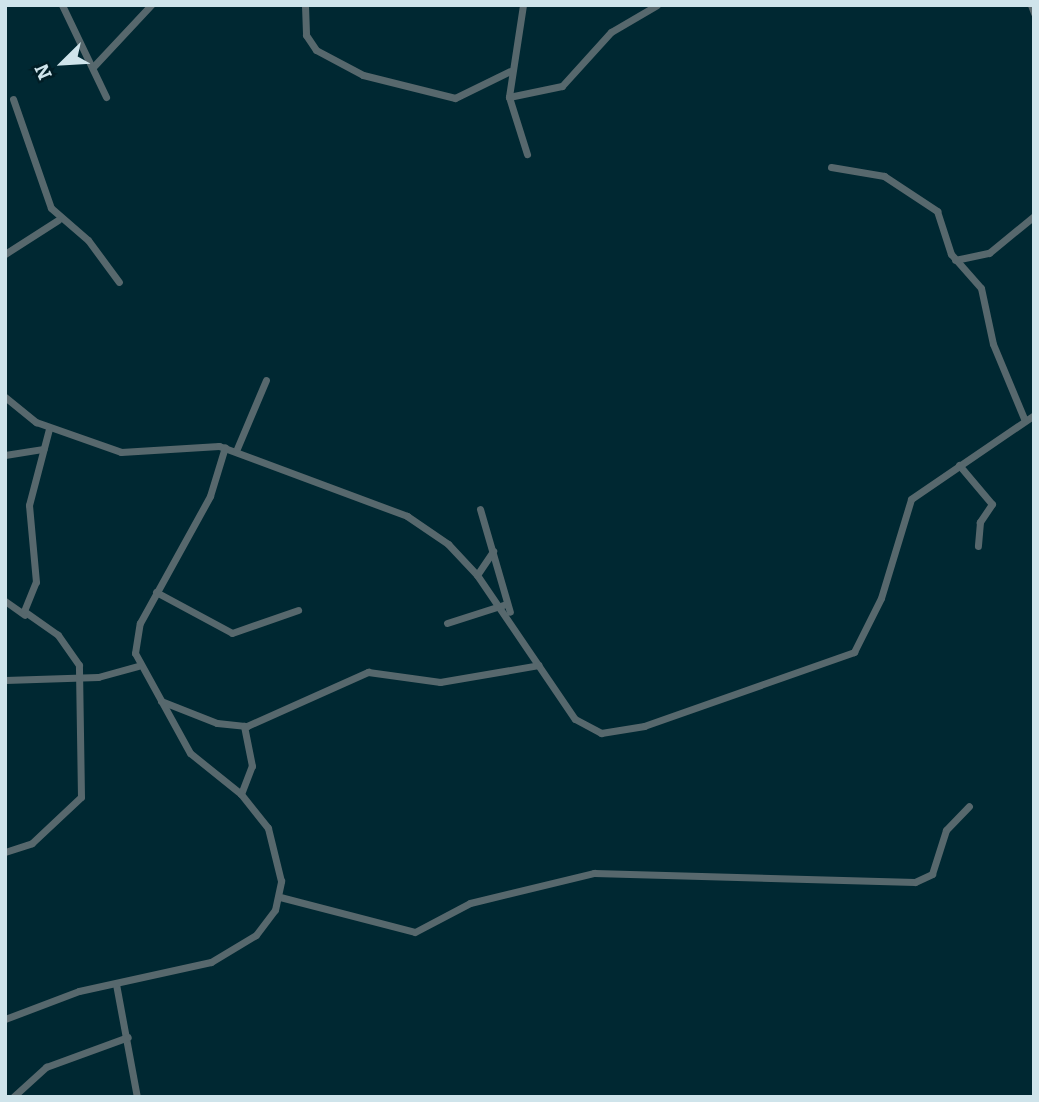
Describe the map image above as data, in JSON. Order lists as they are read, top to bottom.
{
  "north": "bottom left"
}
